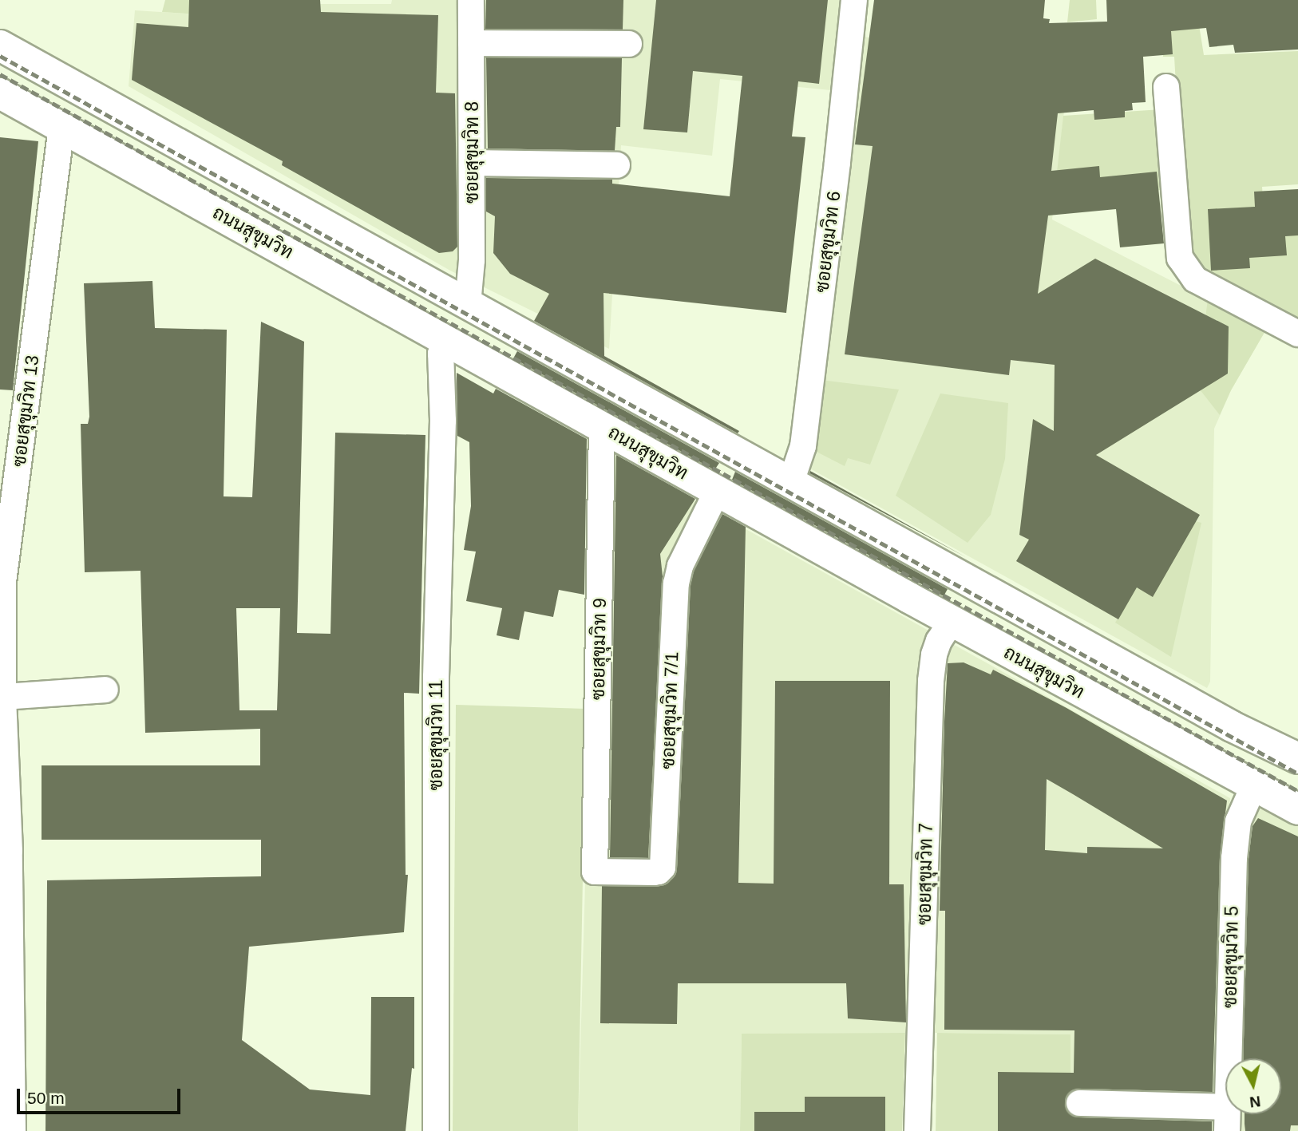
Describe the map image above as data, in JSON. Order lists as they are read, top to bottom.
{
  "streets": {
    "main road": ["ถนนสุขุมวิท"],
    "street": [
      "ซอยสุขุมวิท 8",
      "ซอยสุขุมวิท 6",
      "ซอยสุขุมวิท 13",
      "ซอยสุขุมวิท 9",
      "ซอยสุขุมวิท 7/1",
      "ซอยสุขุมวิท 11",
      "ซอยสุขุมวิท 7",
      "ซอยสุขุมวิท 5"
    ]
  },
  "crossings": [
    ["ถนนสุขุมวิท", "ซอยสุขุมวิท 13"],
    ["ถนนสุขุมวิท", "ซอยสุขุมวิท 9"],
    ["ถนนสุขุมวิท", "ซอยสุขุมวิท 7/1"],
    ["ถนนสุขุมวิท", "ซอยสุขุมวิท 11"],
    ["ถนนสุขุมวิท", "ซอยสุขุมวิท 7"],
    ["ถนนสุขุมวิท", "ซอยสุขุมวิท 5"],
    ["ซอยสุขุมวิท 9", "ซอยสุขุมวิท 7/1"]
  ],
  "scale_bar": "50 m",
  "north": "bottom"
}
